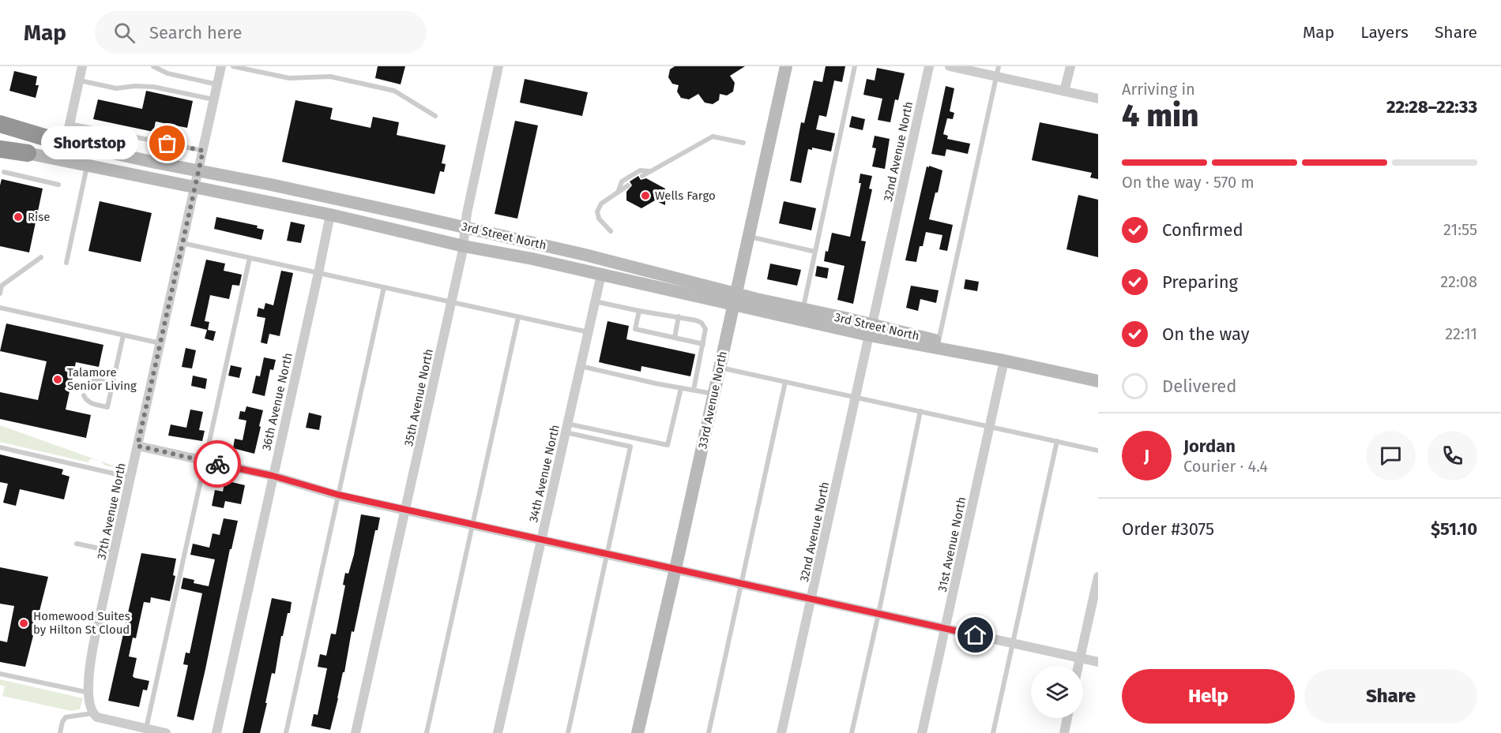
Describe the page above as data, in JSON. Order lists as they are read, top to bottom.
{
  "streets": {
    "main road": ["3rd Street North", "33rd Avenue North"],
    "street": [
      "32nd Avenue North",
      "35th Avenue North",
      "36th Avenue North",
      "34th Avenue North",
      "37th Avenue North",
      "31st Avenue North"
    ]
  },
  "crossings": [
    ["32nd Avenue North", "3rd Street North"],
    ["3rd Street North", "35th Avenue North"],
    ["3rd Street North", "33rd Avenue North"],
    ["3rd Street North", "36th Avenue North"],
    ["3rd Street North", "34th Avenue North"],
    ["3rd Street North", "37th Avenue North"],
    ["3rd Street North", "31st Avenue North"]
  ],
  "places": [
    "Shortstop",
    "Wells Fargo",
    "Rise",
    "Talamore Senior Living",
    "Homewood Suites by Hilton St Cloud"
  ],
  "page": {
    "header": "Map",
    "search": "Search here",
    "nav": ["Map", "Layers", "Share"],
    "heading": ["4 min", "Arriving in", "22:28–22:33"],
    "panel": [
      "Jordan",
      "Courier · 4.4",
      "Order #3075",
      "$51.10"
    ],
    "bubble": "Shortstop",
    "bar": "On the way · 570 m",
    "list": [
      ["Confirmed", "21:55"],
      ["Preparing", "22:08"],
      ["On the way", "22:11"],
      "Delivered"
    ],
    "round": "J",
    "buttons": ["Help", "Share"]
  }
}
